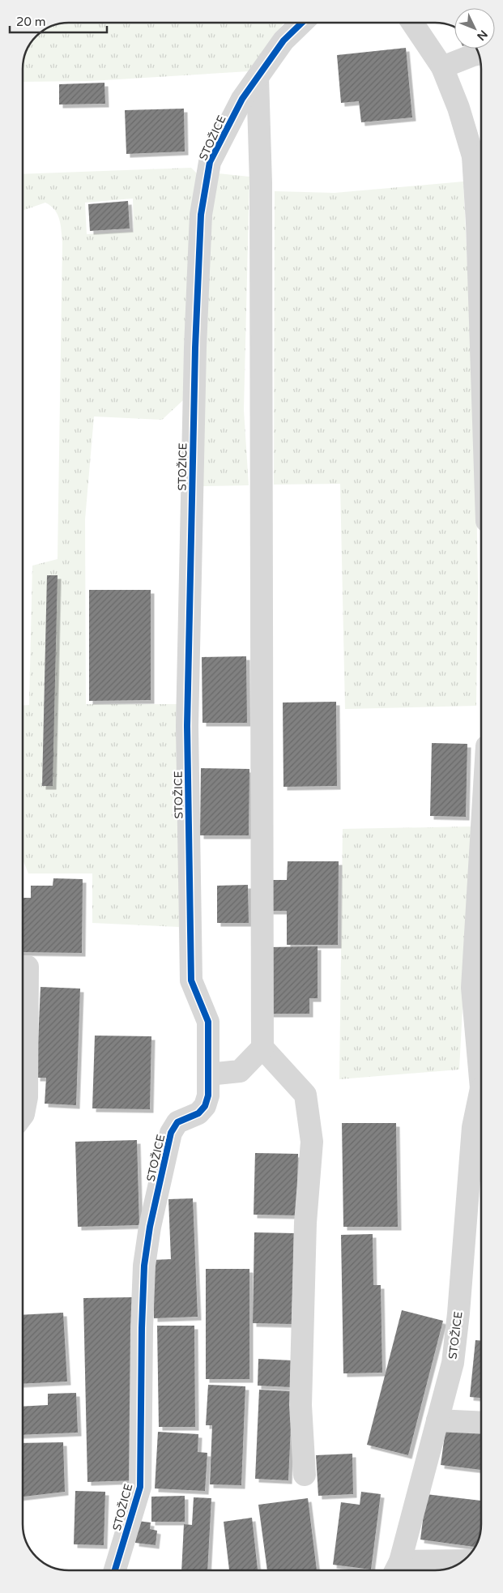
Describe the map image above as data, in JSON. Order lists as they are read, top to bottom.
{
  "streets": {
    "street": ["STOŽICE"]
  },
  "scale_bar": "20 m",
  "north": "bottom right"
}
